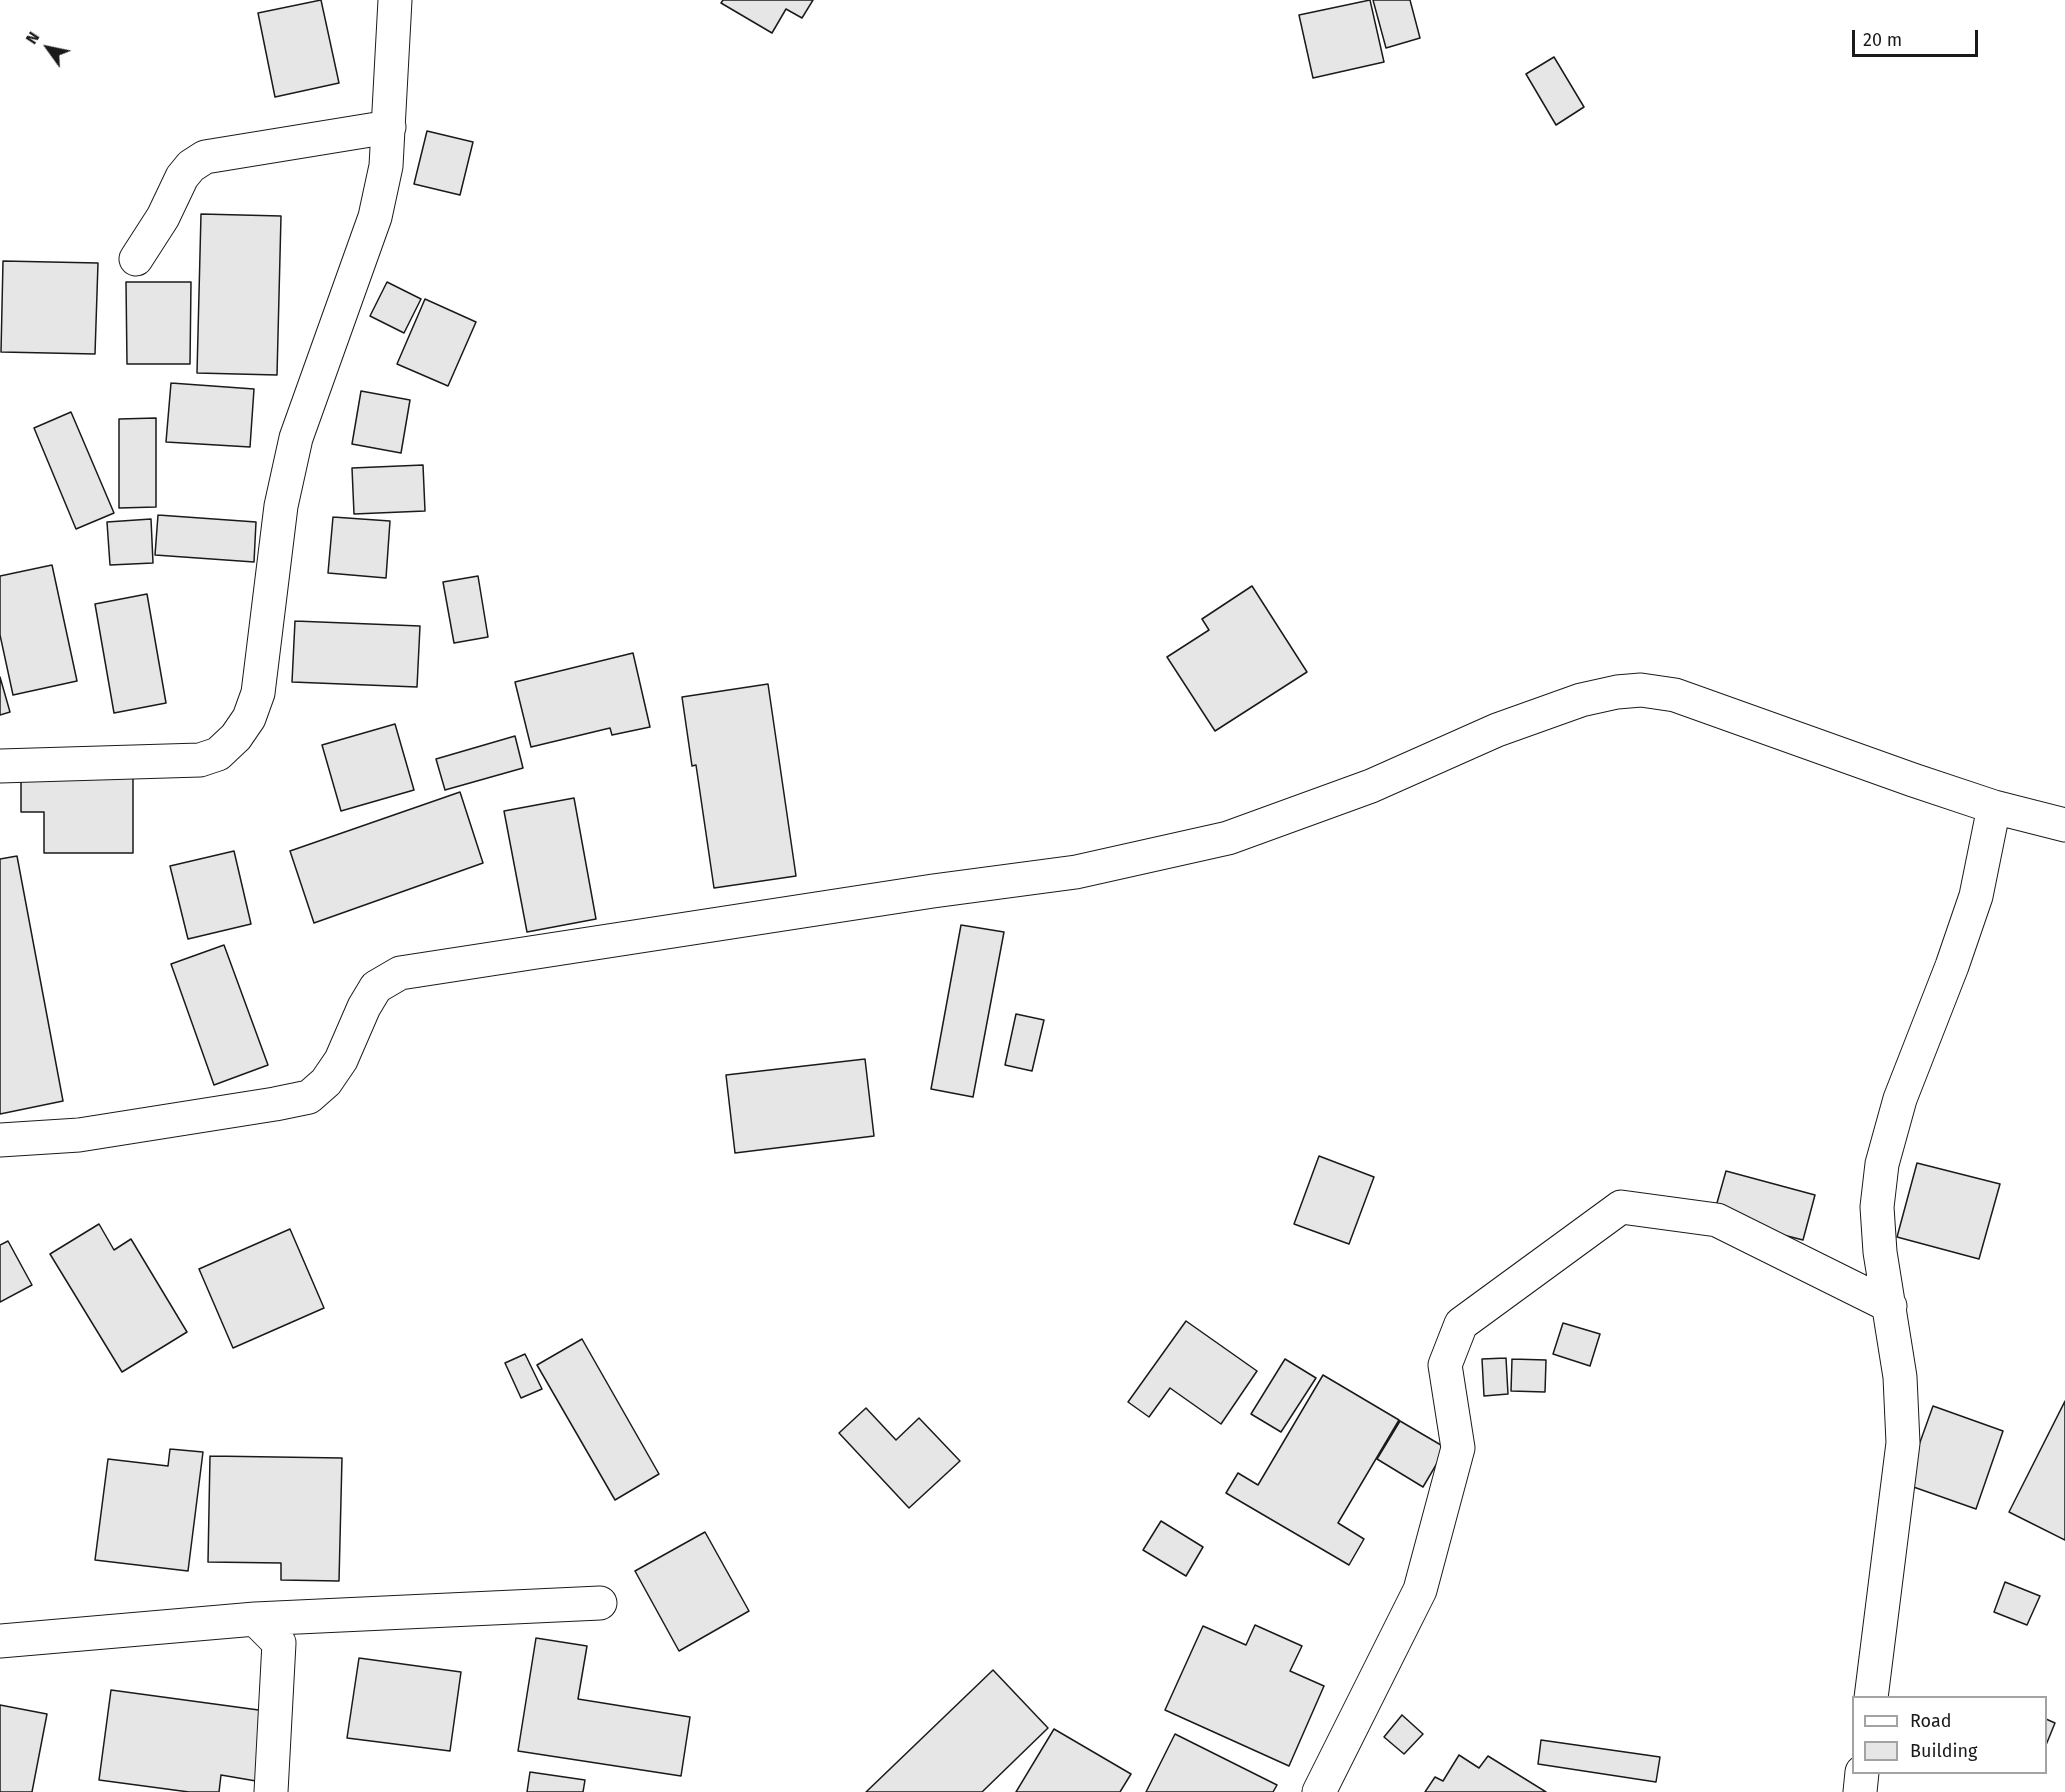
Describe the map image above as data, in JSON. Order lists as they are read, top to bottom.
{
  "legend": ["Road", "Building"],
  "scale_bar": "20 m",
  "north": "top left"
}
